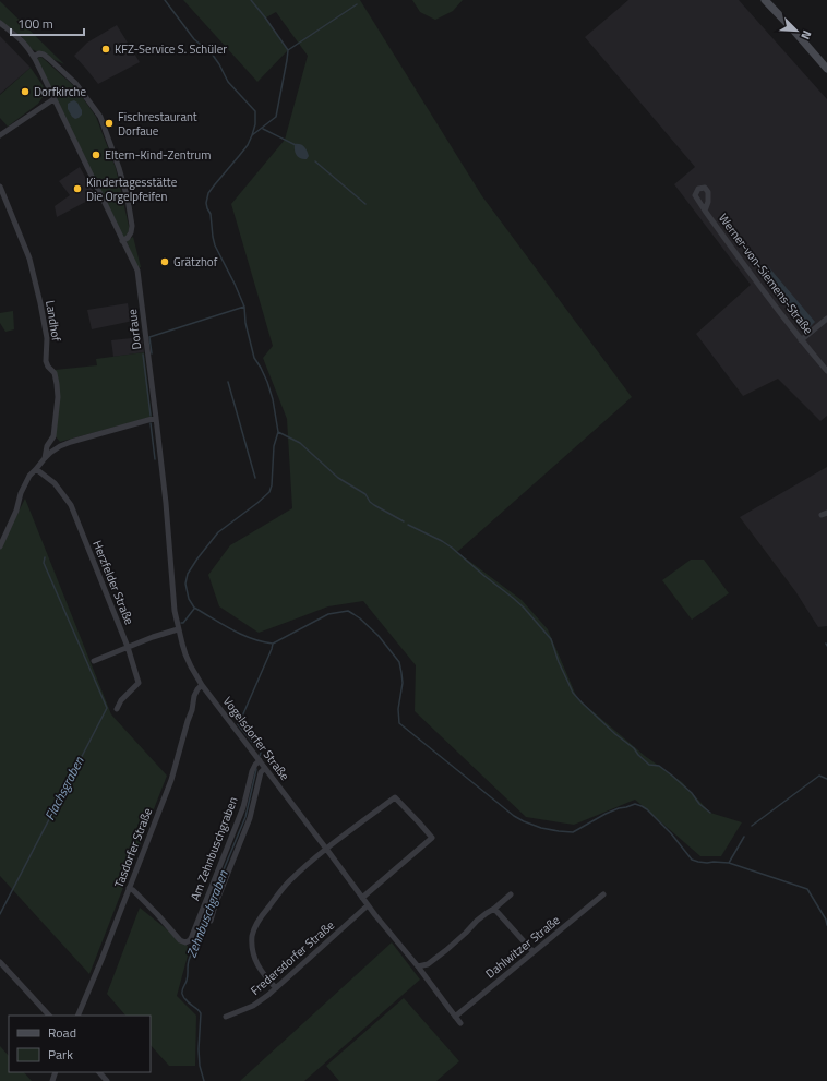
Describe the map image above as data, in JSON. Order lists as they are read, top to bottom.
{
  "streets": {
    "street": [
      "Werner-von-Siemens-Straße",
      "Landhof",
      "Dorfaue",
      "Herzfelder Straße",
      "Vogelsdorfer Straße",
      "Tasdorfer Straße",
      "Am Zehnbuschgraben",
      "Dahlwitzer Straße",
      "Fredersdorfer Straße"
    ]
  },
  "crossings": [
    ["Dorfaue", "Vogelsdorfer Straße"],
    ["Vogelsdorfer Straße", "Tasdorfer Straße"],
    ["Vogelsdorfer Straße", "Am Zehnbuschgraben"],
    ["Vogelsdorfer Straße", "Dahlwitzer Straße"],
    ["Vogelsdorfer Straße", "Fredersdorfer Straße"],
    ["Tasdorfer Straße", "Am Zehnbuschgraben"]
  ],
  "water": ["Flachsgraben", "Zehnbuschgraben"],
  "places": [
    "KFZ-Service S. Schüler",
    "Dorfkirche",
    "Fischrestaurant Dorfaue",
    "Eltern-Kind-Zentrum",
    "Kindertagesstätte Die Orgelpfeifen",
    "Grätzhof"
  ],
  "legend": ["Road", "Park"],
  "scale_bar": "100 m",
  "north": "bottom right"
}
